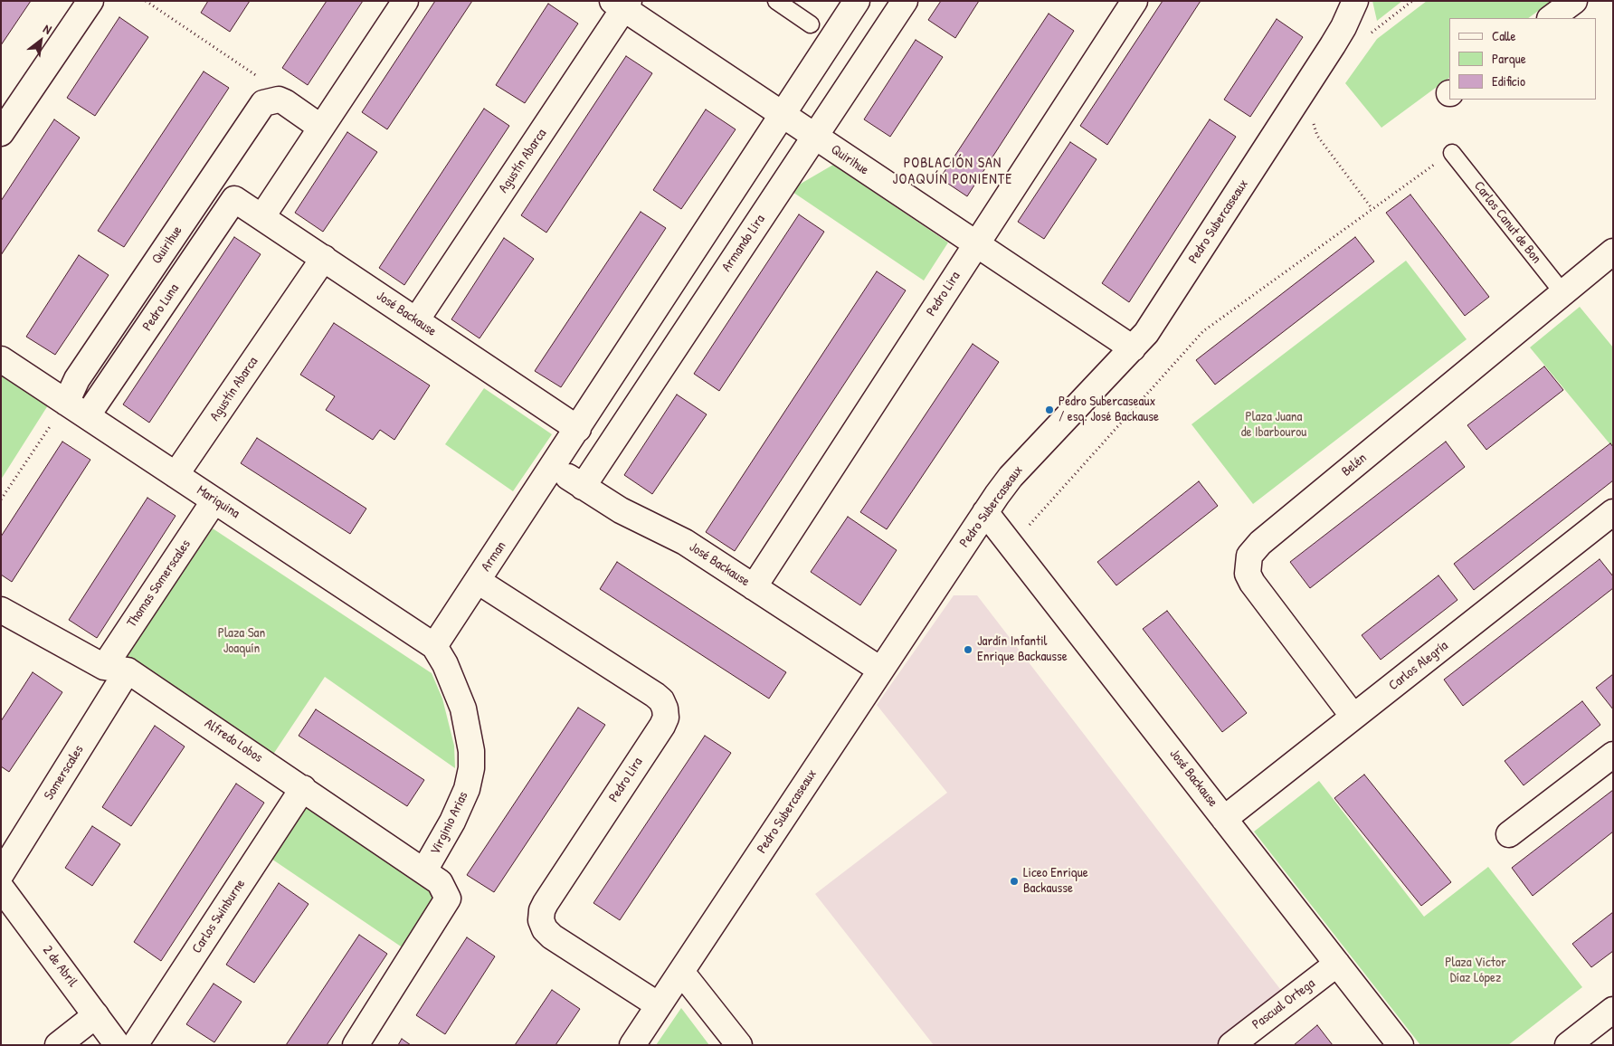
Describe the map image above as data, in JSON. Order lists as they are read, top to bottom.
{
  "streets": {
    "street": [
      "Quirihue",
      "Agustín Abarca",
      "Pedro Subercaseaux",
      "Armando Lira",
      "Pedro Lira",
      "Pedro Luna",
      "José Backause",
      "Belén",
      "Mariquina",
      "Arman",
      "Thomas Somerscales",
      "Carlos Alegría",
      "Alfredo Lobos",
      "Somerscales",
      "Virginio Arias",
      "Carlos Swinburne",
      "2 de Abril",
      "Pascual Ortega"
    ],
    "lane": ["Carlos Canut de Bon"]
  },
  "crossings": [
    ["Quirihue", "Agustín Abarca"],
    ["Quirihue", "Pedro Subercaseaux"],
    ["Quirihue", "Armando Lira"],
    ["Quirihue", "Pedro Lira"],
    ["Quirihue", "Mariquina"],
    ["Agustín Abarca", "José Backause"],
    ["Agustín Abarca", "Mariquina"],
    ["Pedro Subercaseaux", "Pedro Lira"],
    ["Pedro Subercaseaux", "José Backause"],
    ["Carlos Canut de Bon", "Belén"],
    ["Armando Lira", "José Backause"],
    ["Pedro Lira", "José Backause"],
    ["Pedro Lira", "Arman"],
    ["Pedro Luna", "José Backause"],
    ["Pedro Luna", "Mariquina"],
    ["José Backause", "Arman"],
    ["José Backause", "Carlos Alegría"],
    ["José Backause", "Pascual Ortega"],
    ["Belén", "Carlos Alegría"],
    ["Mariquina", "Arman"],
    ["Mariquina", "Thomas Somerscales"],
    ["Mariquina", "Virginio Arias"],
    ["Arman", "Virginio Arias"],
    ["Thomas Somerscales", "Alfredo Lobos"],
    ["Alfredo Lobos", "Somerscales"],
    ["Alfredo Lobos", "Virginio Arias"],
    ["Alfredo Lobos", "Carlos Swinburne"]
  ],
  "districts": ["POBLACIÓN SAN JOAQUÍN PONIENTE"],
  "parks": ["Plaza Juana de Ibarbourou", "Plaza San Joaquín", "Plaza Victor Díaz López"],
  "places": ["Pedro Subercaseaux / esq. José Backause", "Jardín Infantil Enrique Backausse", "Liceo Enrique Backausse"],
  "legend": ["Calle", "Parque", "Edificio"],
  "north": "top right"
}
